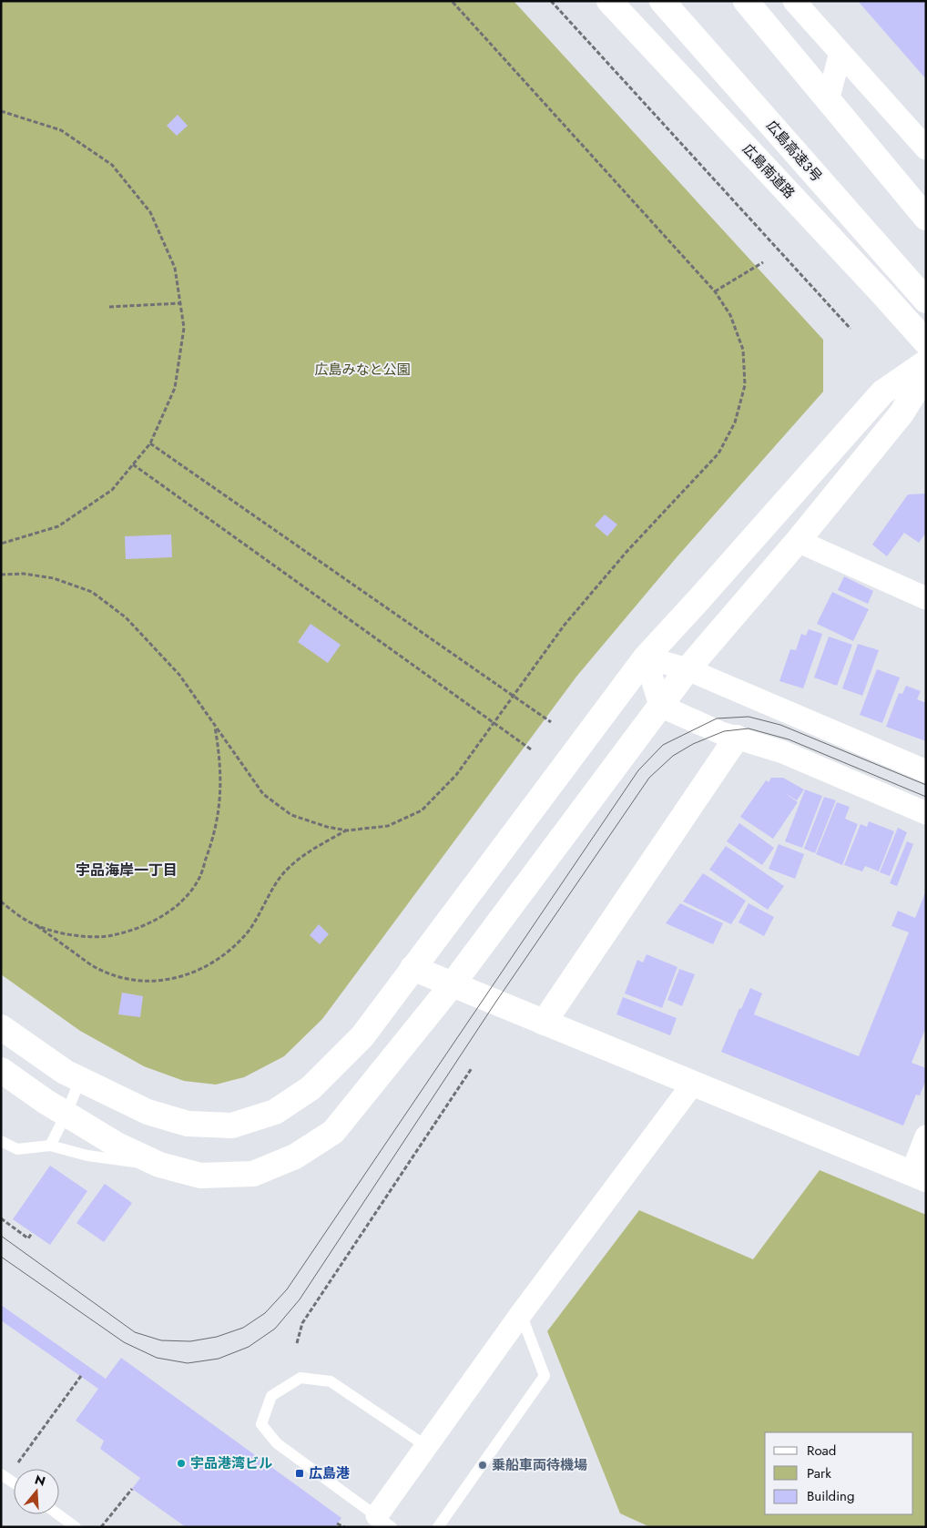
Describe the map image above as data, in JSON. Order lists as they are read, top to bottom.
{
  "streets": {
    "main road": ["広島高速3号", "広島南道路"]
  },
  "districts": ["宇品海岸一丁目"],
  "parks": ["広島みなと公園"],
  "places": {
    "other": ["宇品港湾ビル", "乗船車両待機場"],
    "transit": ["広島港"]
  },
  "legend": ["Road", "Park", "Building"],
  "north": "top"
}
